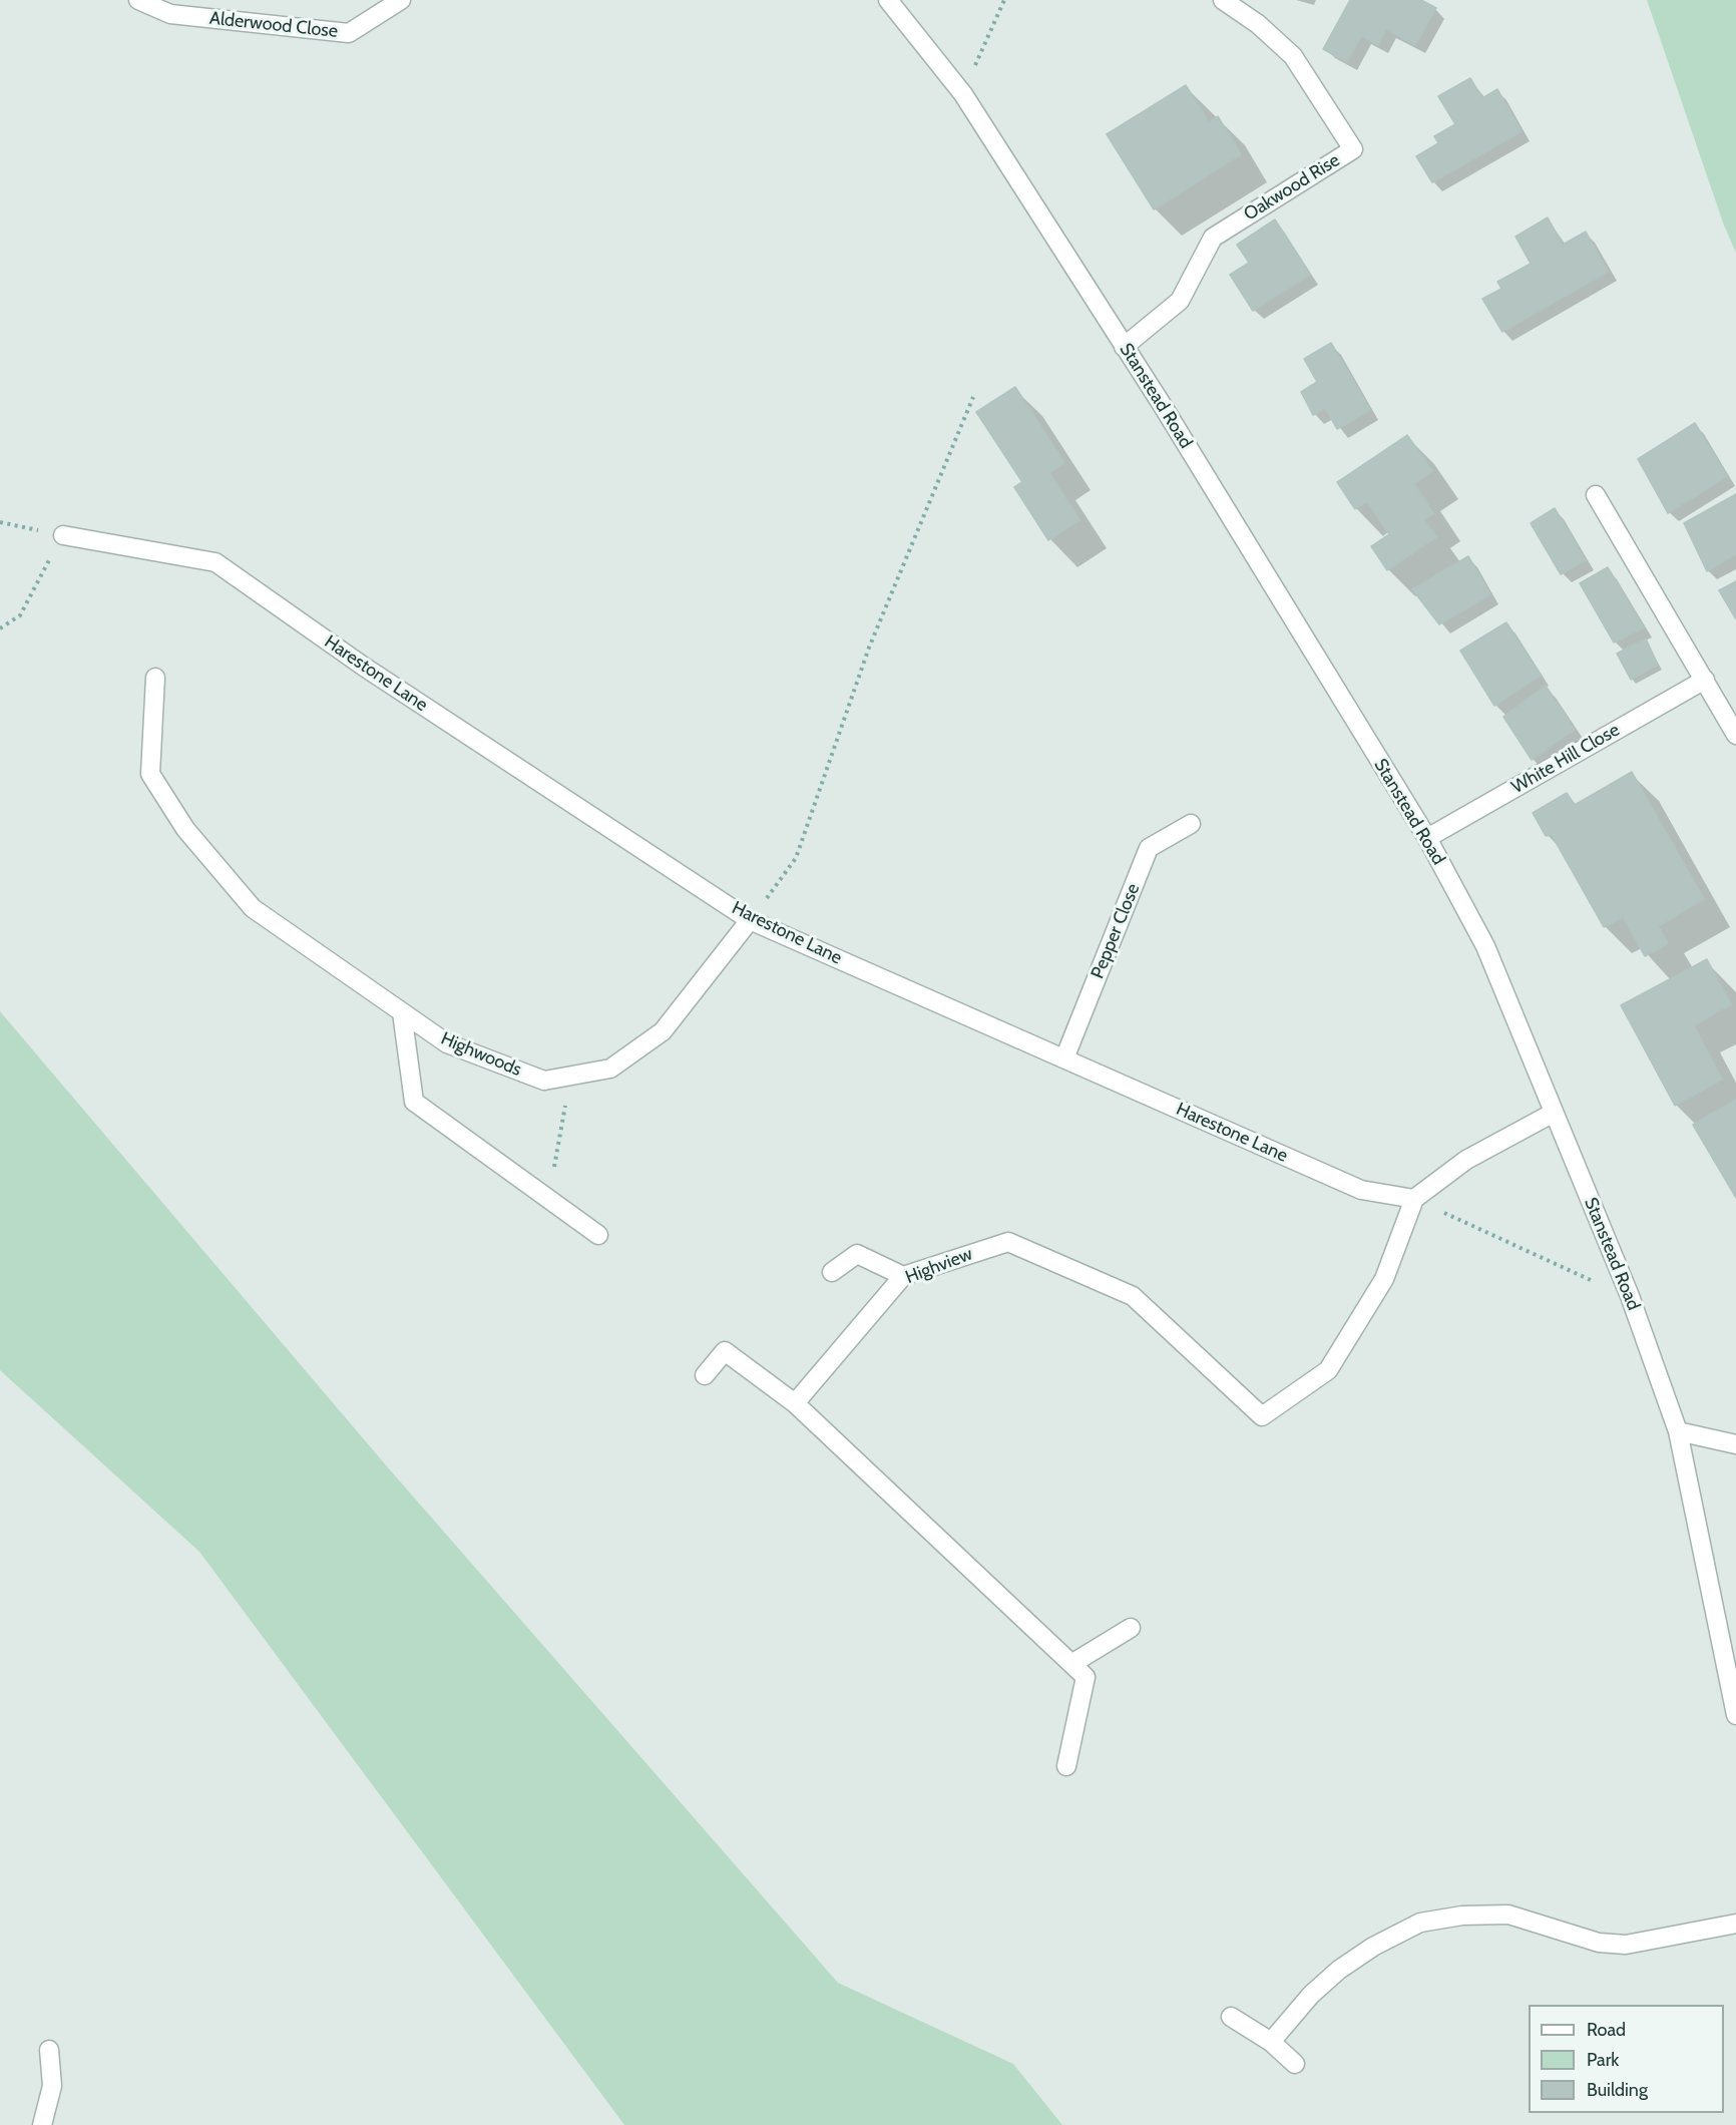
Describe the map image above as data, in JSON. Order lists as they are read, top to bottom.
{
  "streets": {
    "street": [
      "Alderwood Close",
      "Oakwood Rise",
      "Stanstead Road",
      "Harestone Lane",
      "White Hill Close",
      "Pepper Close",
      "Highwoods",
      "Highview"
    ]
  },
  "crossings": [
    ["Oakwood Rise", "Stanstead Road"],
    ["Stanstead Road", "White Hill Close"],
    ["Harestone Lane", "Pepper Close"],
    ["Harestone Lane", "Highwoods"],
    ["Harestone Lane", "Highview"]
  ],
  "legend": ["Road", "Park", "Building"]
}
